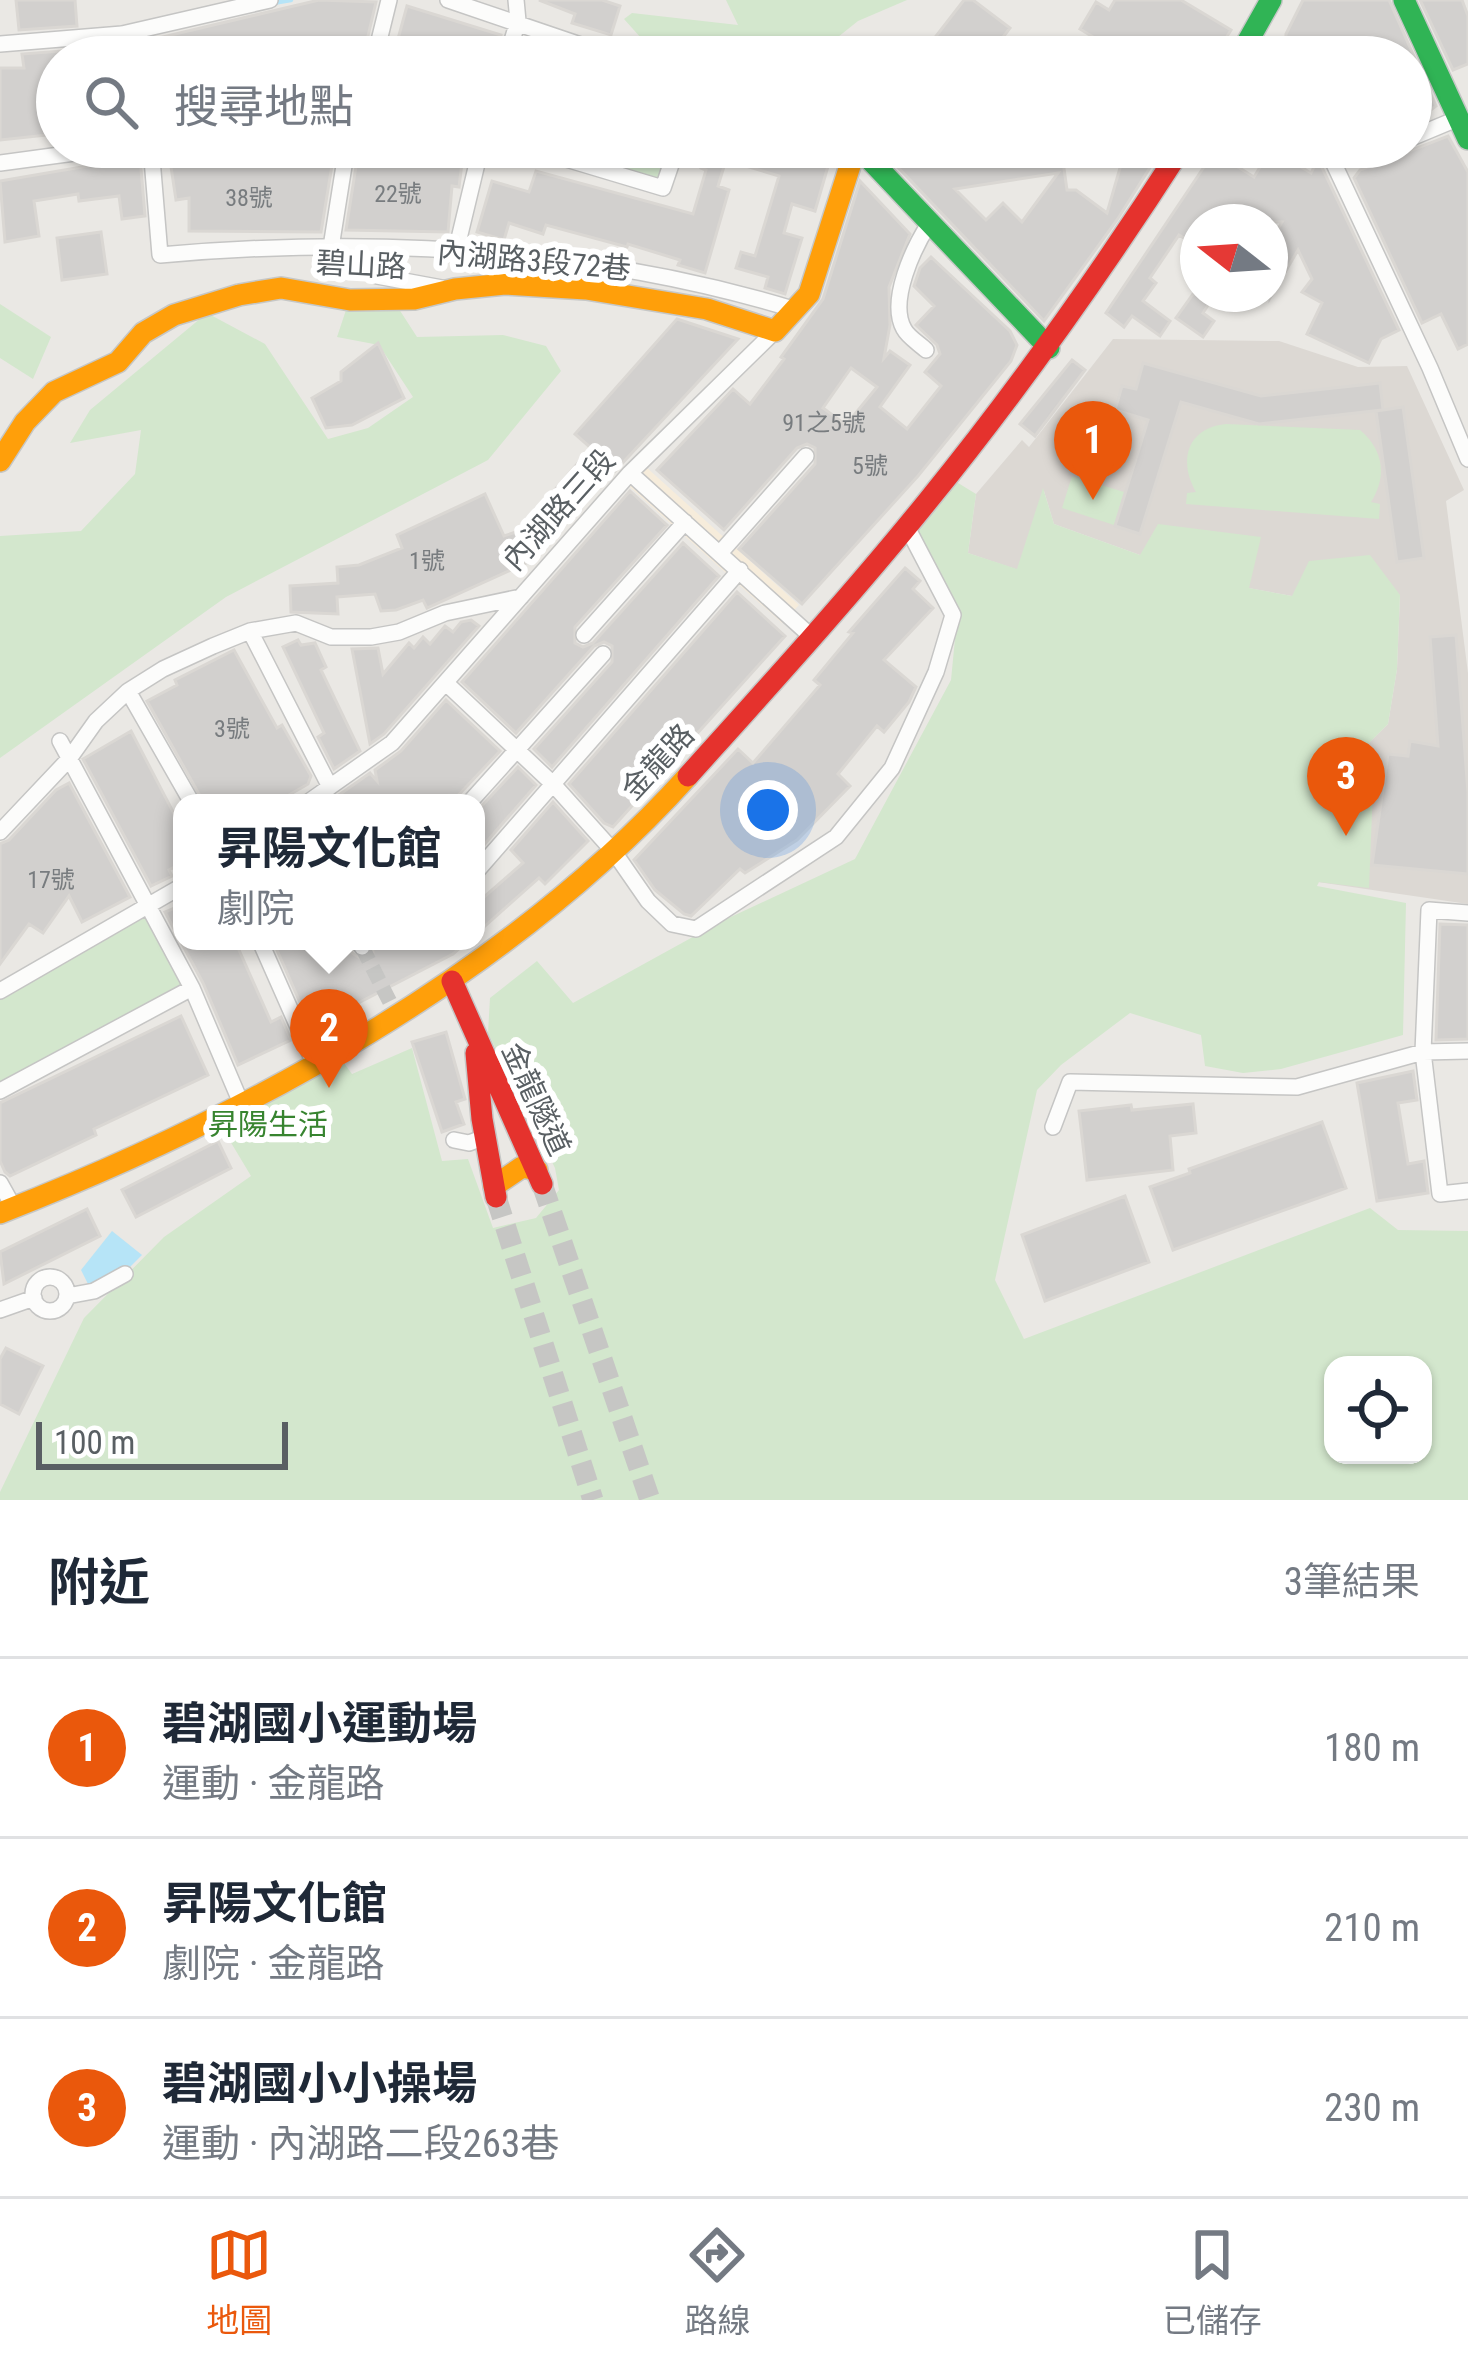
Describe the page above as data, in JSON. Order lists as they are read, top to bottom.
{
  "streets": {
    "street": [
      "內湖路3段72巷",
      "碧山路",
      "內湖路三段",
      "金龍路",
      "金龍隧道"
    ]
  },
  "crossings": [
    ["內湖路3段72巷", "內湖路三段"],
    ["碧山路", "內湖路三段"],
    ["金龍路", "金龍隧道"]
  ],
  "parks": ["昇陽生活"],
  "house_numbers": [
    "22號",
    "38號",
    "91之5號",
    "5號",
    "1號",
    "3號",
    "17號"
  ],
  "scale_bar": "100 m",
  "north": "left",
  "page": {
    "search": "搜尋地點",
    "pins": ["1", "3", "2"],
    "popup": ["昇陽文化館", "劇院"],
    "scale": "100 m",
    "heading": ["附近", "3筆結果"],
    "list": [
      {
        "mark": "1",
        "name": "碧湖國小運動場",
        "note": "運動 · 金龍路",
        "value": "180 m"
      },
      {
        "mark": "2",
        "name": "昇陽文化館",
        "note": "劇院 · 金龍路",
        "value": "210 m"
      },
      {
        "mark": "3",
        "name": "碧湖國小小操場",
        "note": "運動 · 內湖路二段263巷",
        "value": "230 m"
      }
    ],
    "nav": ["地圖", "路線", "已儲存"]
  }
}
